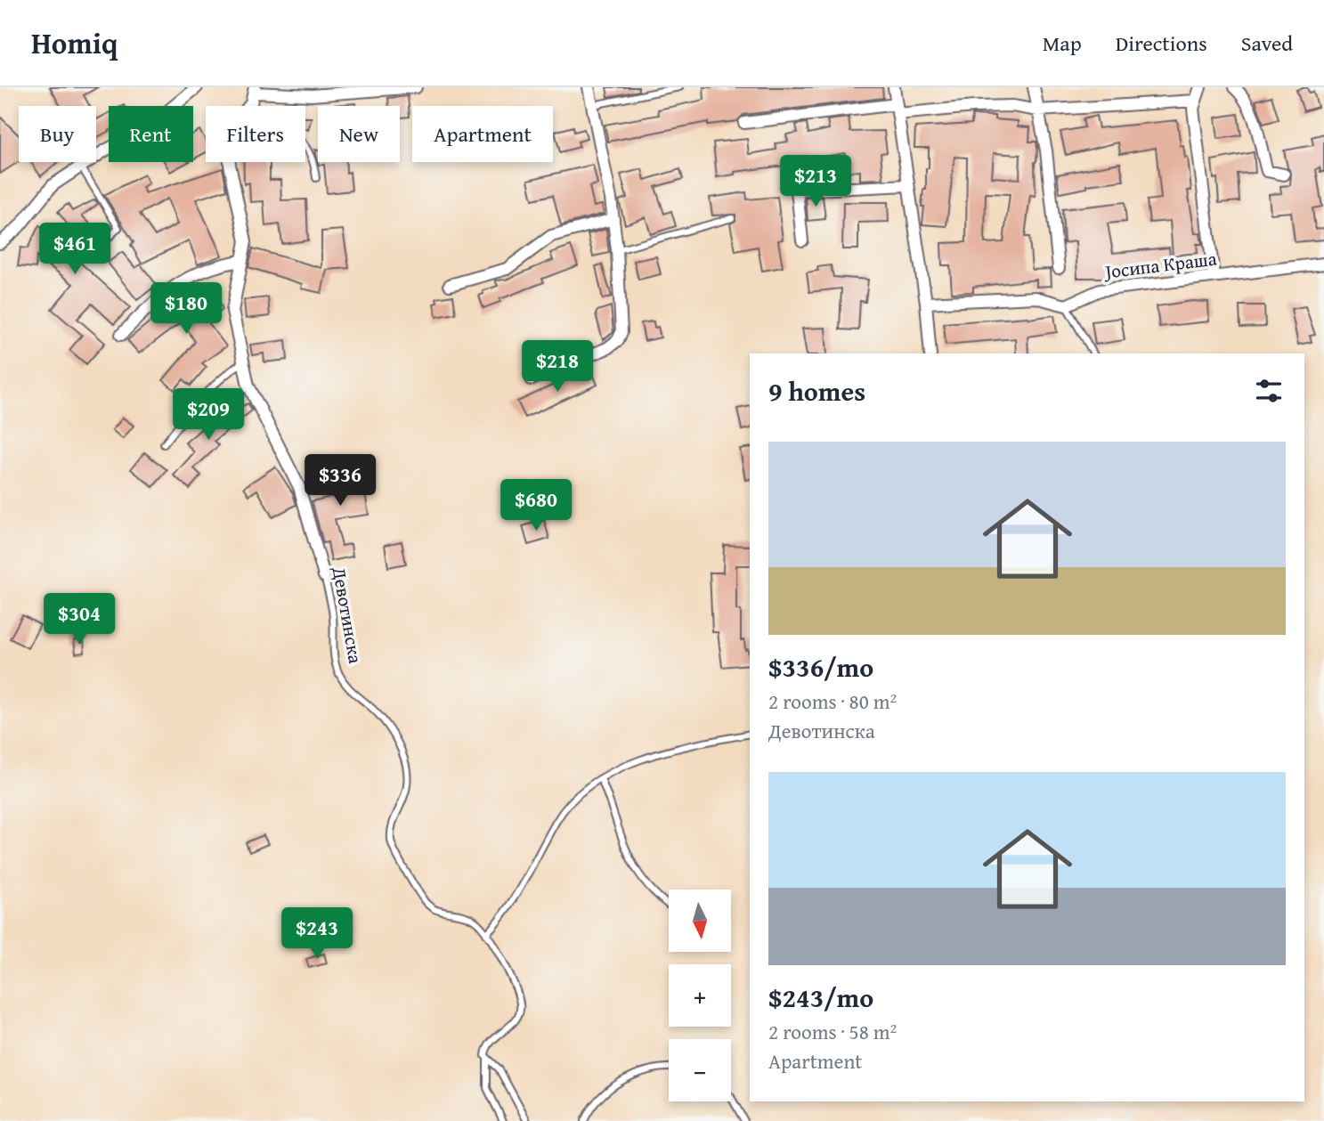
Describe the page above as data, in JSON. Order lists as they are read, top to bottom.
{
  "streets": {
    "street": ["Јосипа Краша", "Девотинска"]
  },
  "north": "bottom",
  "page": {
    "header": "Homiq",
    "nav": ["Map", "Directions", "Saved"],
    "chip": [
      "Buy",
      "Rent",
      "Filters",
      "New",
      "Apartment"
    ],
    "price": [
      "$213",
      "$461",
      "$180",
      "$218",
      "$209",
      "$336",
      "$680",
      "$304",
      "$243"
    ],
    "heading": "9 homes",
    "list": [
      {
        "name": "$336/mo",
        "note": "2 rooms · 80 m² · Девотинска"
      },
      {
        "name": "$243/mo",
        "note": "2 rooms · 58 m² · Apartment"
      }
    ],
    "map_buttons": ["+", "−"]
  }
}
